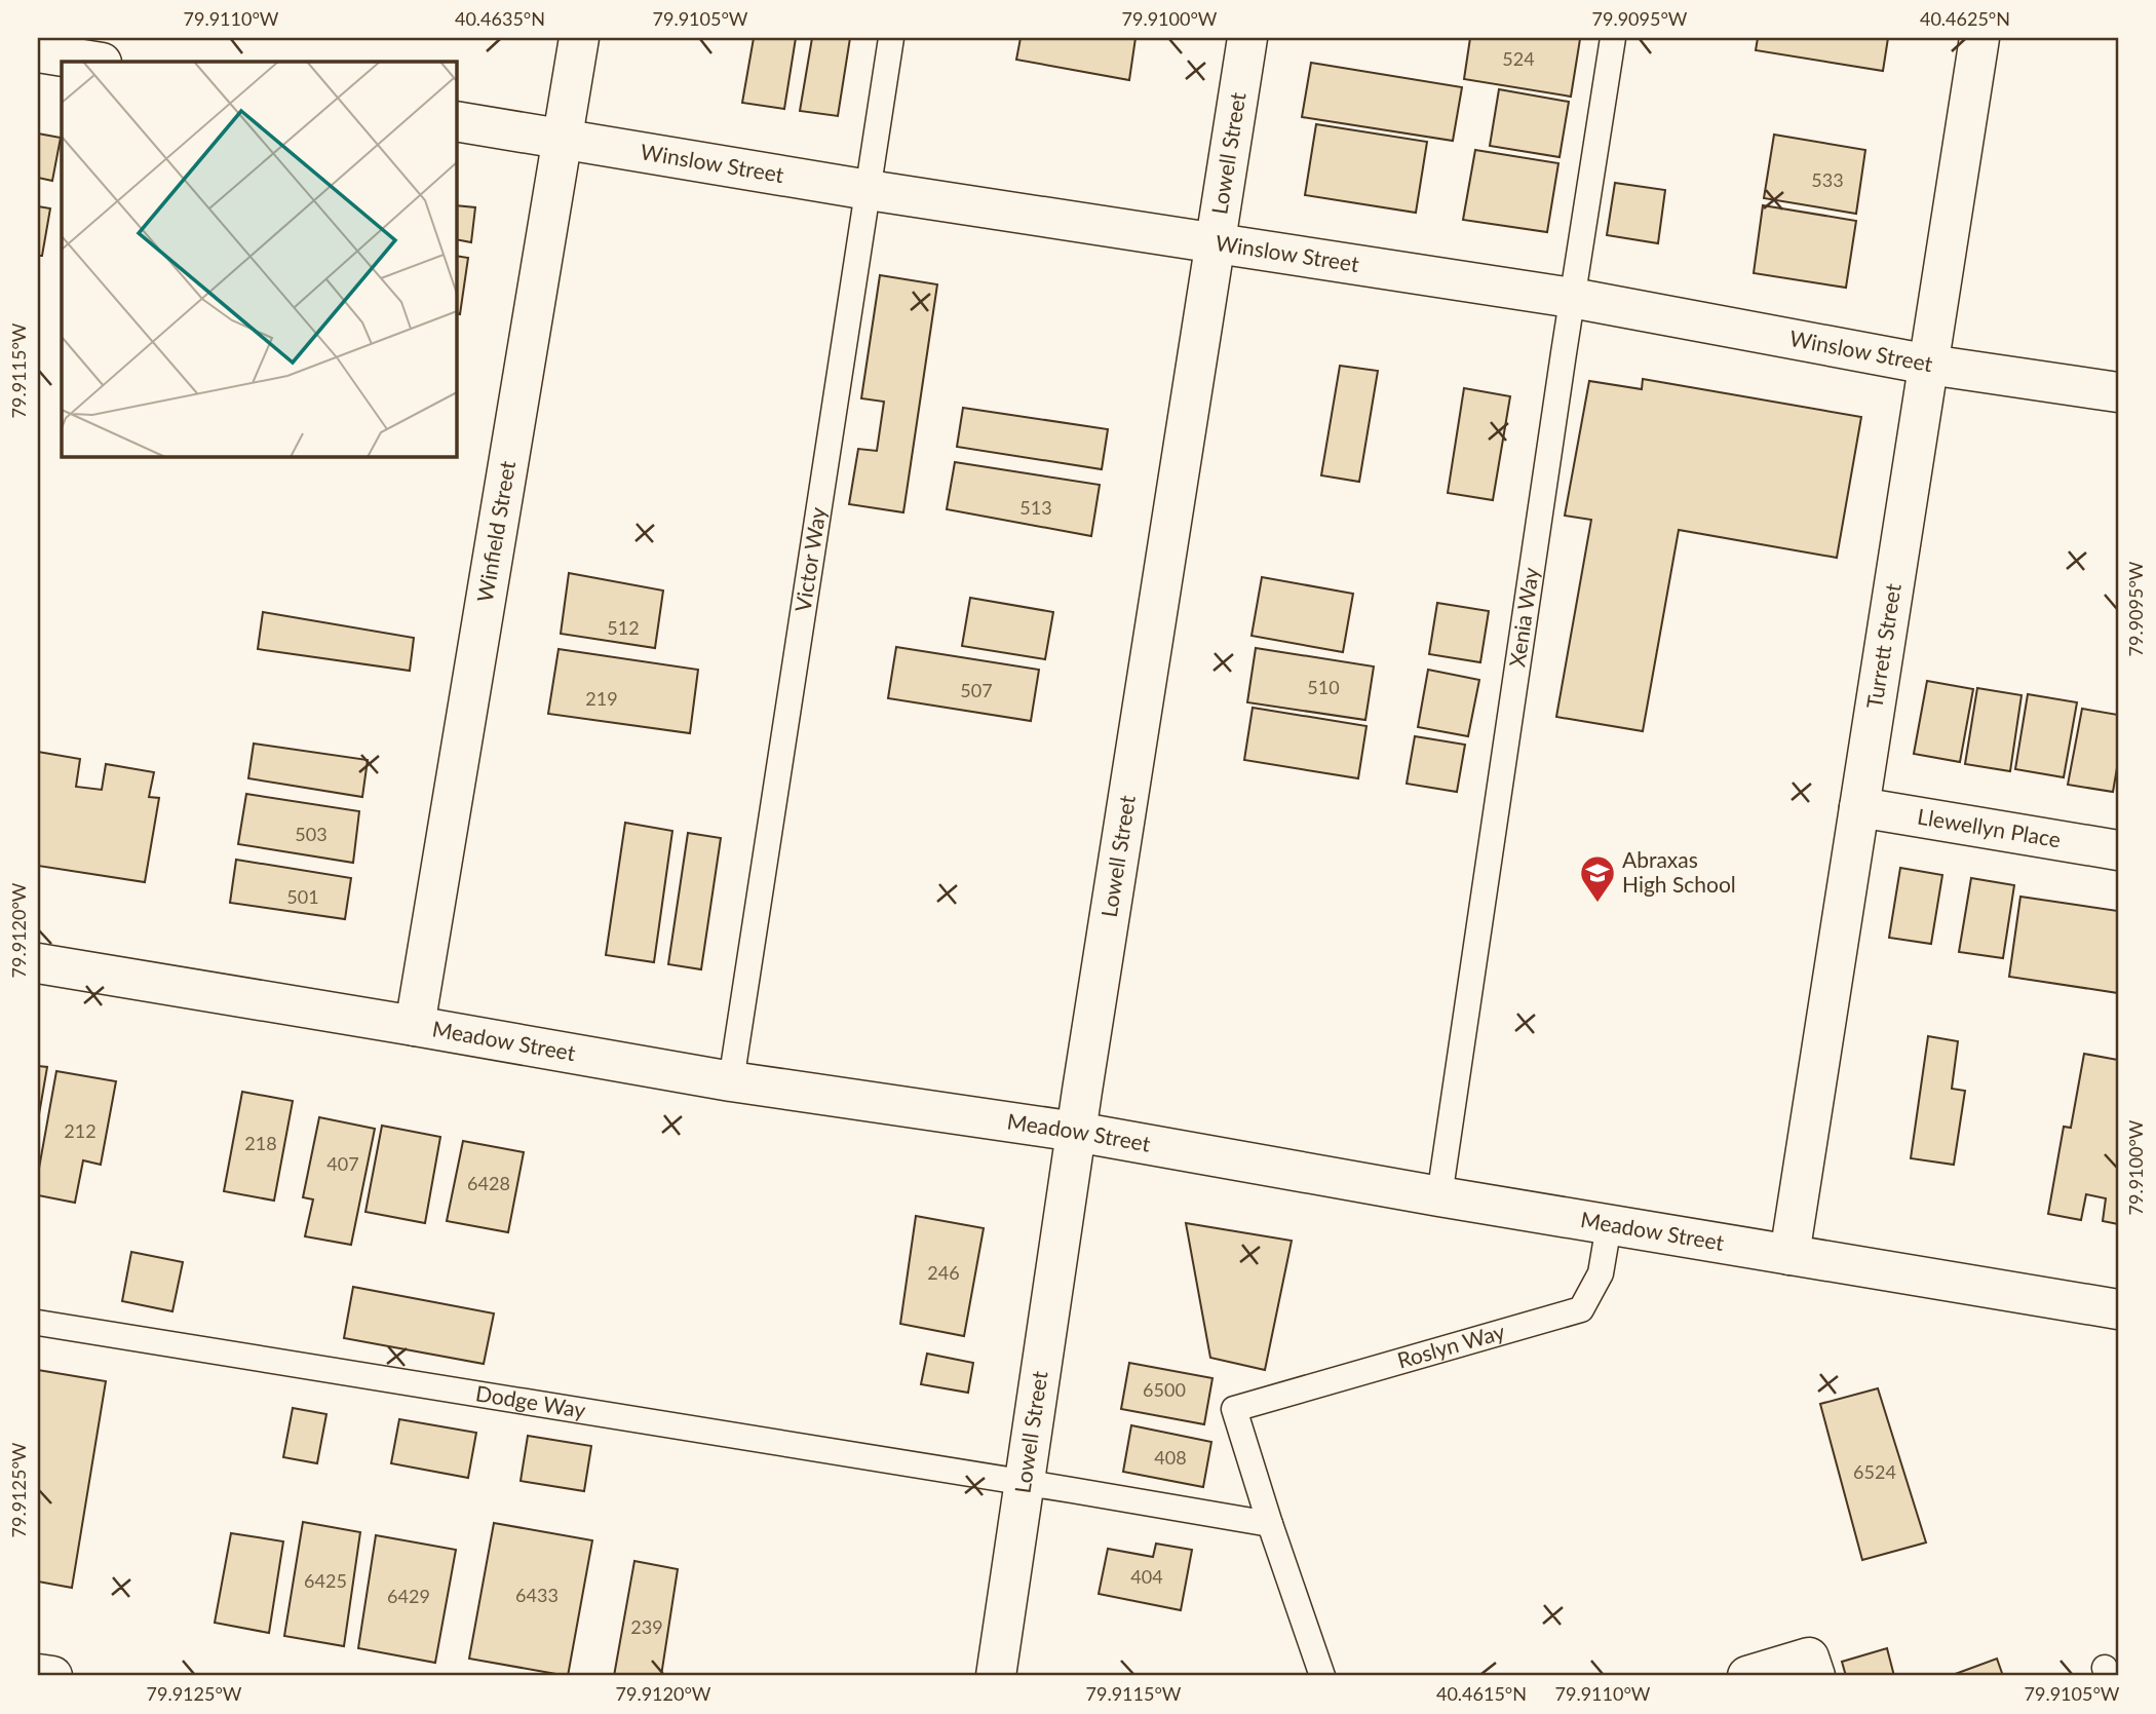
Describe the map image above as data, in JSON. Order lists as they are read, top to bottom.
{
  "streets": {
    "street": [
      "Lowell Street",
      "Winslow Street",
      "Winfield Street",
      "Turrett Street",
      "Llewellyn Place",
      "Meadow Street"
    ],
    "lane": [
      "Victor Way",
      "Xenia Way",
      "Roslyn Way",
      "Dodge Way"
    ]
  },
  "crossings": [
    ["Lowell Street", "Winslow Street"],
    ["Lowell Street", "Meadow Street"],
    ["Lowell Street", "Dodge Way"],
    ["Winslow Street", "Winfield Street"],
    ["Winslow Street", "Victor Way"],
    ["Winslow Street", "Xenia Way"],
    ["Winslow Street", "Turrett Street"],
    ["Winfield Street", "Meadow Street"],
    ["Victor Way", "Meadow Street"],
    ["Xenia Way", "Meadow Street"],
    ["Turrett Street", "Llewellyn Place"],
    ["Turrett Street", "Meadow Street"],
    ["Meadow Street", "Roslyn Way"],
    ["Roslyn Way", "Dodge Way"]
  ],
  "places": {
    "school or university": ["Abraxas High School"]
  },
  "house_numbers": [
    "524",
    "533",
    "513",
    "512",
    "510",
    "507",
    "219",
    "503",
    "501",
    "212",
    "218",
    "407",
    "6428",
    "246",
    "6500",
    "408",
    "6524",
    "404",
    "6425",
    "6433",
    "6429",
    "239"
  ],
  "coordinates": [
    "79.9110°W",
    "40.4635°N",
    "79.9105°W",
    "79.9100°W",
    "79.9095°W",
    "40.4625°N",
    "79.9115°W",
    "79.9120°W",
    "79.9125°W",
    "40.4615°N"
  ]
}
